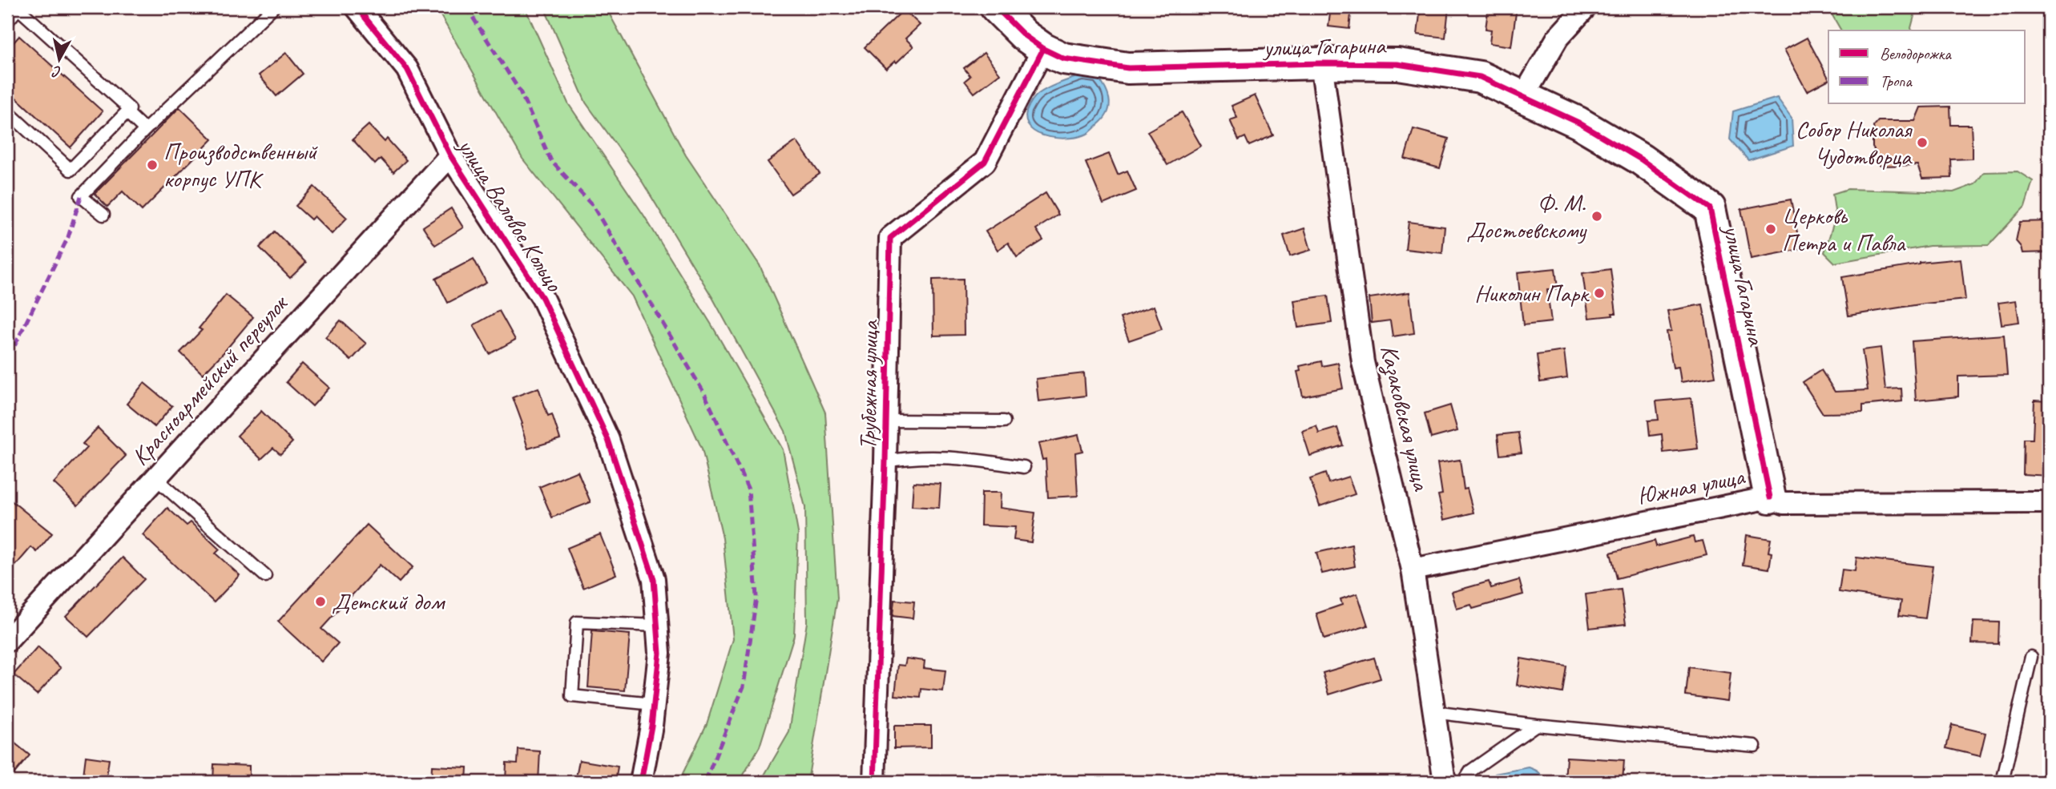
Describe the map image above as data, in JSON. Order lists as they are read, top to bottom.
{
  "streets": {
    "street": [
      "улица Гагарина",
      "улица Валовое Кольцо",
      "Красноармейский переулок",
      "Трубежная улица",
      "Казаковская улица",
      "Южная улица"
    ]
  },
  "crossings": [
    ["улица Гагарина", "Трубежная улица"],
    ["улица Гагарина", "Казаковская улица"],
    ["улица Гагарина", "Южная улица"],
    ["улица Валовое Кольцо", "Красноармейский переулок"],
    ["Казаковская улица", "Южная улица"]
  ],
  "places": [
    "Собор Николая Чудотворца",
    "Производственный корпус УПК",
    "Ф. М. Достоевскому",
    "Церковь Петра и Павла",
    "Николин Парк",
    "Детский дом"
  ],
  "legend": ["Велодорожка", "Тропа"],
  "north": "bottom"
}
